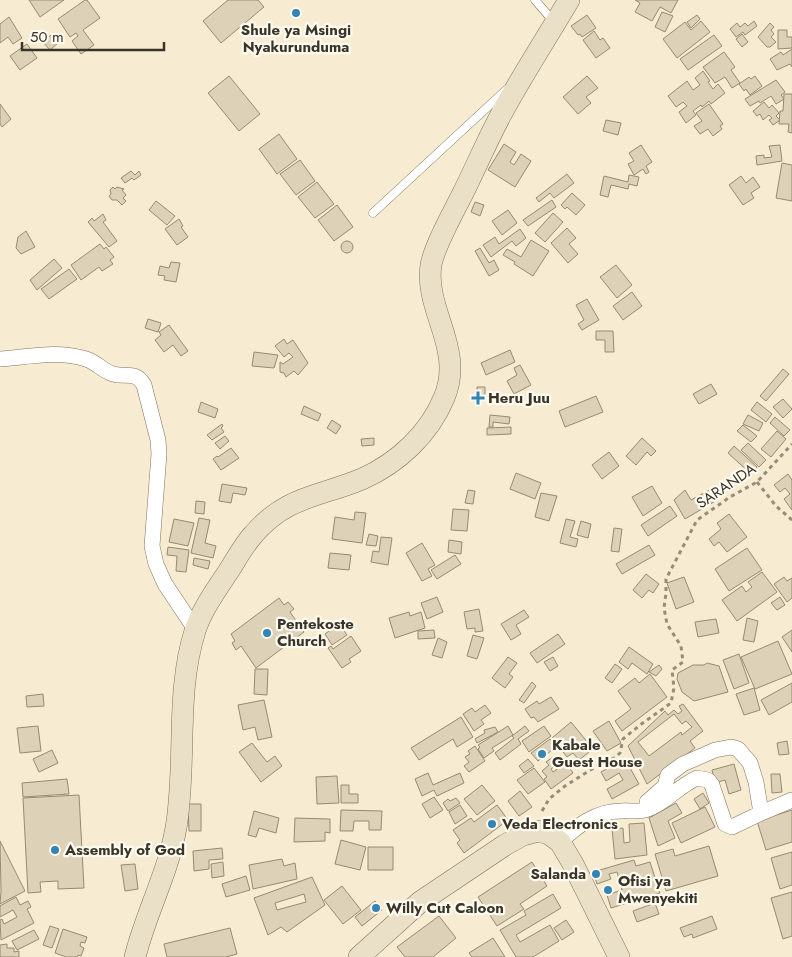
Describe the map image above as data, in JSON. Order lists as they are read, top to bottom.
{
  "streets": {
    "path": ["SARANDA"]
  },
  "places": {
    "other": [
      "Shule ya Msingi Nyakurunduma",
      "Pentekoste Church",
      "Kabale Guest House",
      "Veda Electronics",
      "Assembly of God",
      "Salanda",
      "Ofisi ya Mwenyekiti",
      "Willy Cut Caloon"
    ],
    "health": ["Heru Juu"]
  },
  "scale_bar": "50 m"
}
